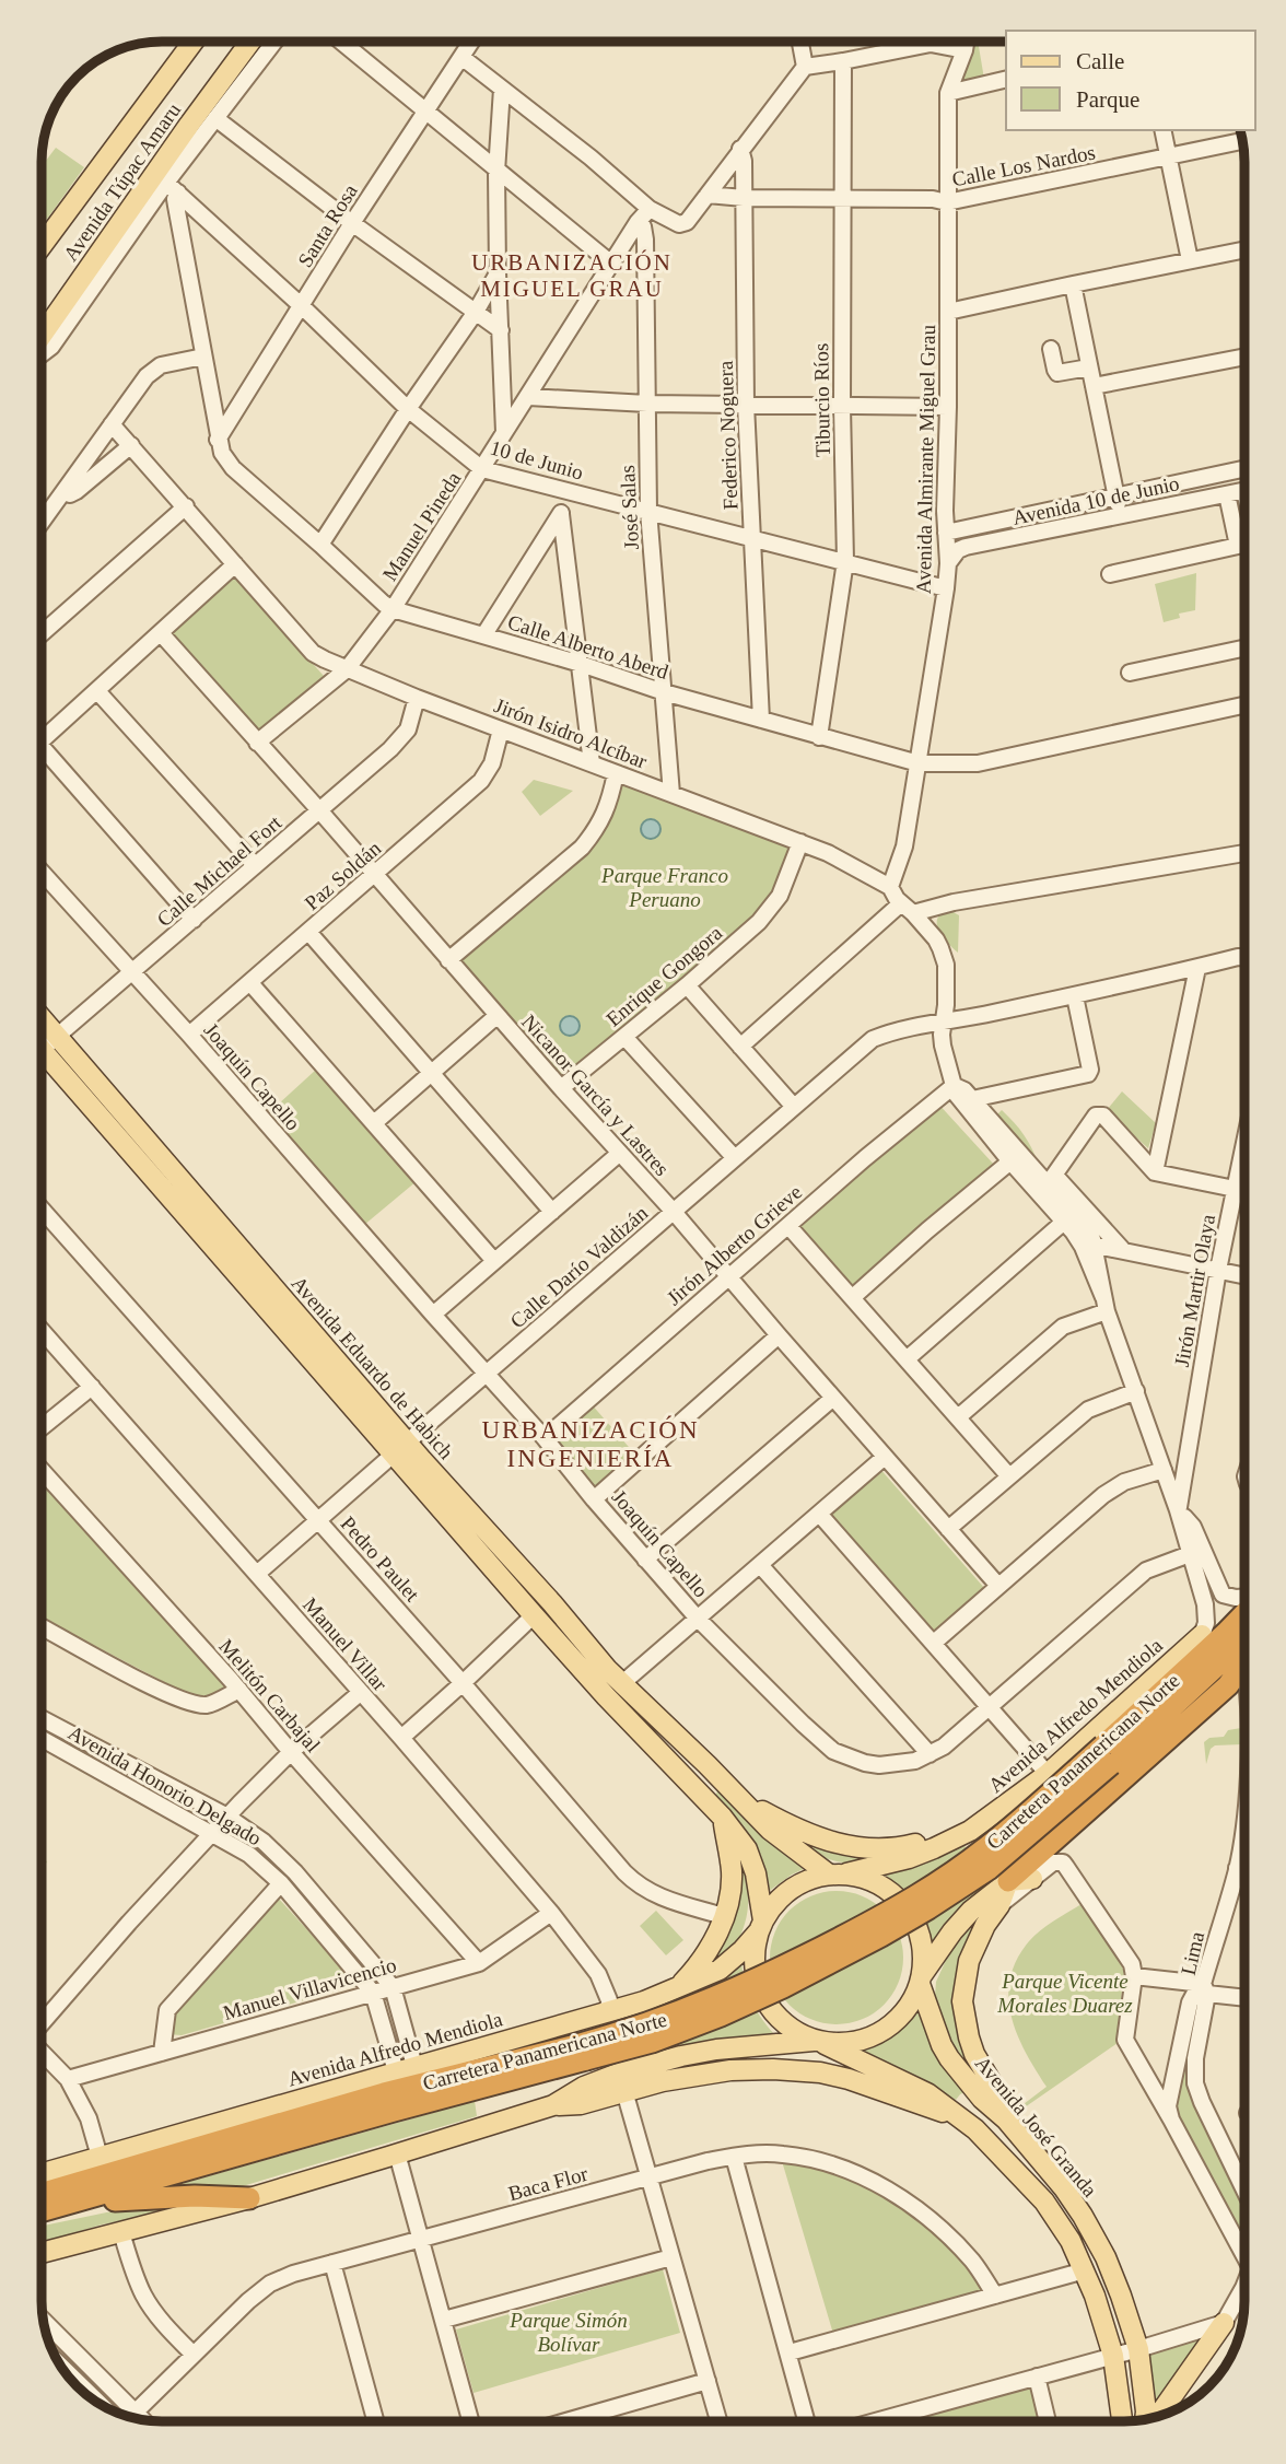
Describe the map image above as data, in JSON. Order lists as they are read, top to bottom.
{
  "streets": {
    "highway": ["Carretera Panamericana Norte"],
    "main road": [
      "Avenida Túpac Amaru",
      "Avenida Eduardo de Habich",
      "Avenida Alfredo Mendiola",
      "Avenida José Granda"
    ],
    "street": [
      "Calle Los Nardos",
      "Santa Rosa",
      "Tiburcio Ríos",
      "Federico Noguera",
      "10 de Junio",
      "Avenida Almirante Miguel Grau",
      "Avenida 10 de Junio",
      "José Salas",
      "Manuel Pineda",
      "Calle Alberto Aberd",
      "Jirón Isidro Alcíbar",
      "Calle Michael Fort",
      "Paz Soldán",
      "Enrique Gongora",
      "Joaquín Capello",
      "Nicanor García y Lastres",
      "Jirón Alberto Grieve",
      "Calle Darío Valdizán",
      "Jirón Martir Olaya",
      "Pedro Paulet",
      "Manuel Villar",
      "Melitón Carbajal",
      "Avenida Honorio Delgado",
      "Lima",
      "Manuel Villavicencio",
      "Baca Flor"
    ]
  },
  "crossings": [
    ["Calle Los Nardos", "Tiburcio Ríos"],
    ["Calle Los Nardos", "Federico Noguera"],
    ["Calle Los Nardos", "Avenida Almirante Miguel Grau"],
    ["Santa Rosa", "10 de Junio"],
    ["Santa Rosa", "Calle Alberto Aberd"],
    ["Tiburcio Ríos", "10 de Junio"],
    ["Tiburcio Ríos", "Calle Alberto Aberd"],
    ["Federico Noguera", "10 de Junio"],
    ["Federico Noguera", "Calle Alberto Aberd"],
    ["10 de Junio", "Avenida Almirante Miguel Grau"],
    ["10 de Junio", "José Salas"],
    ["10 de Junio", "Manuel Pineda"],
    ["10 de Junio", "Calle Alberto Aberd"],
    ["Avenida Almirante Miguel Grau", "Avenida 10 de Junio"],
    ["Avenida Almirante Miguel Grau", "Calle Alberto Aberd"],
    ["Avenida Almirante Miguel Grau", "Jirón Isidro Alcíbar"],
    ["José Salas", "Manuel Pineda"],
    ["José Salas", "Calle Alberto Aberd"],
    ["José Salas", "Jirón Isidro Alcíbar"],
    ["Manuel Pineda", "Calle Alberto Aberd"],
    ["Manuel Pineda", "Jirón Isidro Alcíbar"],
    ["Manuel Pineda", "Nicanor García y Lastres"],
    ["Jirón Isidro Alcíbar", "Calle Michael Fort"],
    ["Jirón Isidro Alcíbar", "Paz Soldán"],
    ["Jirón Isidro Alcíbar", "Enrique Gongora"],
    ["Jirón Isidro Alcíbar", "Joaquín Capello"],
    ["Jirón Isidro Alcíbar", "Jirón Alberto Grieve"],
    ["Jirón Isidro Alcíbar", "Calle Darío Valdizán"],
    ["Jirón Isidro Alcíbar", "Jirón Martir Olaya"],
    ["Jirón Isidro Alcíbar", "Avenida Alfredo Mendiola"],
    ["Calle Michael Fort", "Joaquín Capello"],
    ["Calle Michael Fort", "Nicanor García y Lastres"],
    ["Calle Michael Fort", "Avenida Eduardo de Habich"],
    ["Paz Soldán", "Joaquín Capello"],
    ["Paz Soldán", "Nicanor García y Lastres"],
    ["Enrique Gongora", "Nicanor García y Lastres"],
    ["Joaquín Capello", "Jirón Alberto Grieve"],
    ["Joaquín Capello", "Calle Darío Valdizán"],
    ["Nicanor García y Lastres", "Jirón Alberto Grieve"],
    ["Nicanor García y Lastres", "Calle Darío Valdizán"],
    ["Calle Darío Valdizán", "Avenida Eduardo de Habich"],
    ["Calle Darío Valdizán", "Pedro Paulet"],
    ["Calle Darío Valdizán", "Manuel Villar"],
    ["Avenida Eduardo de Habich", "Avenida Alfredo Mendiola"],
    ["Avenida Eduardo de Habich", "Avenida José Granda"],
    ["Manuel Villar", "Avenida Alfredo Mendiola"],
    ["Manuel Villar", "Manuel Villavicencio"],
    ["Melitón Carbajal", "Manuel Villavicencio"],
    ["Avenida Alfredo Mendiola", "Avenida Honorio Delgado"],
    ["Avenida Alfredo Mendiola", "Avenida José Granda"],
    ["Avenida Honorio Delgado", "Manuel Villavicencio"]
  ],
  "districts": ["URBANIZACIÓN MIGUEL GRAU", "URBANIZACIÓN INGENIERÍA"],
  "parks": ["Parque Franco Peruano", "Parque Vicente Morales Duarez", "Parque Simón Bolívar"],
  "legend": ["Calle", "Parque"]
}
